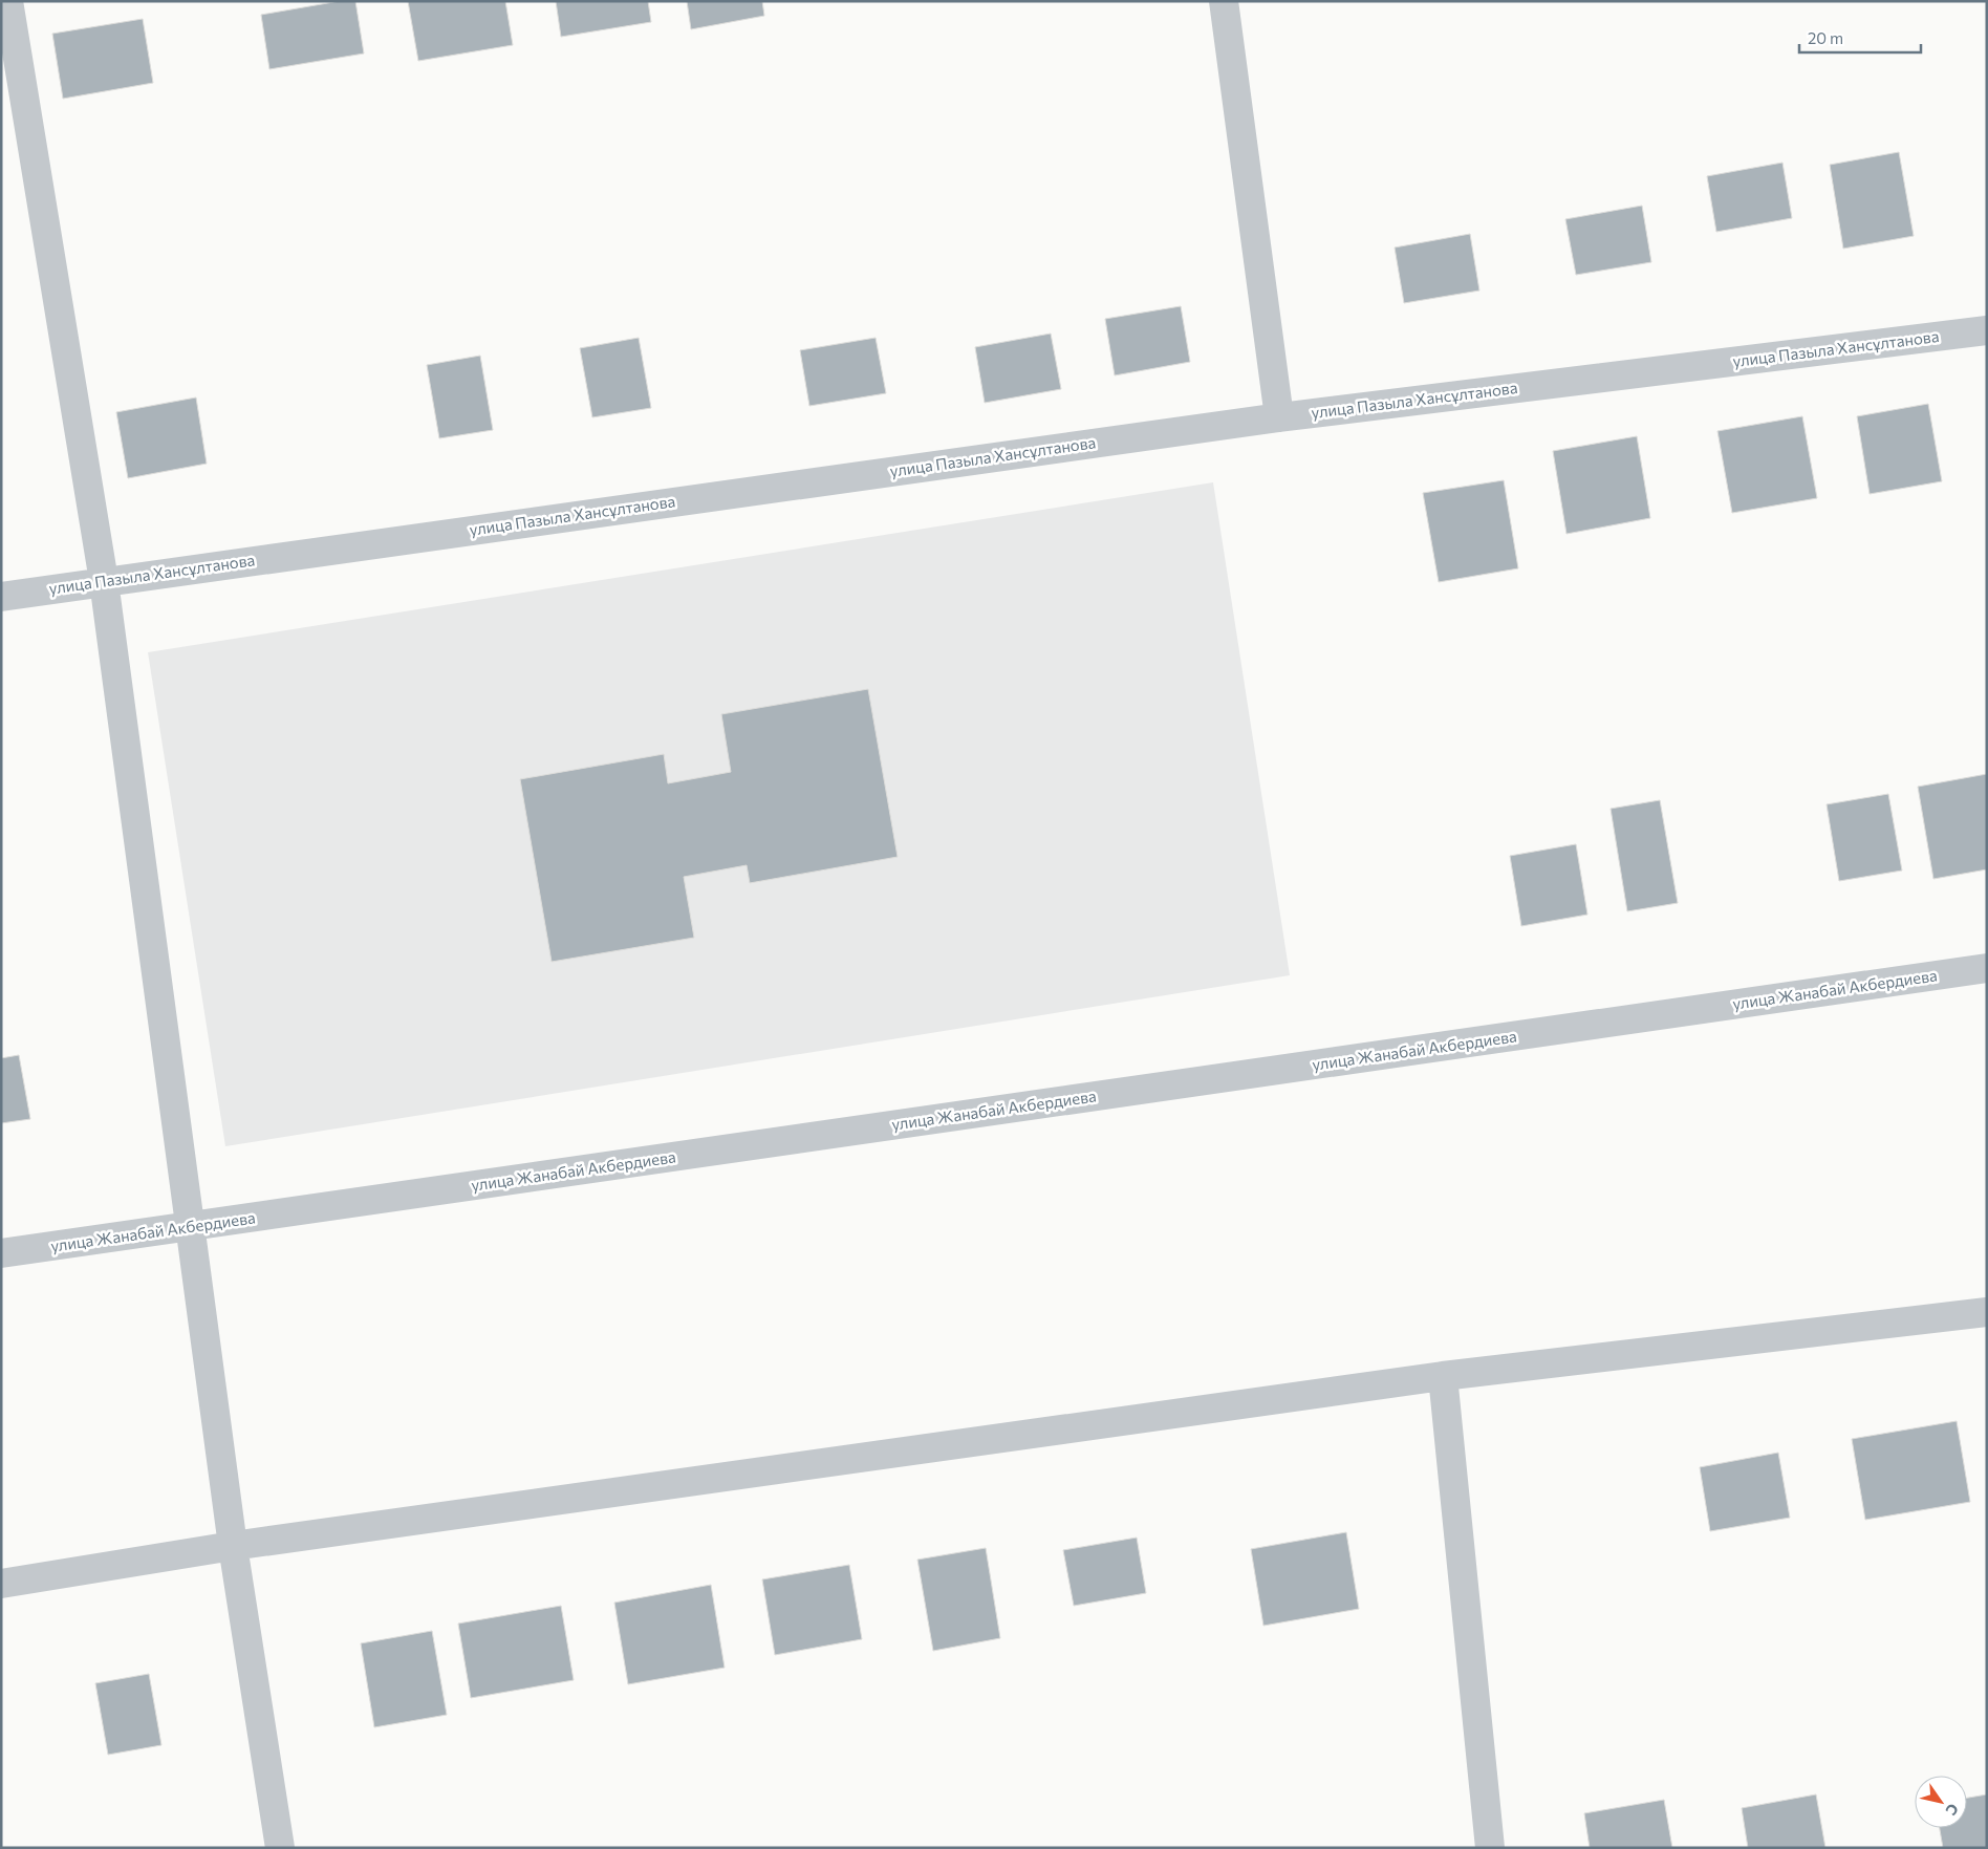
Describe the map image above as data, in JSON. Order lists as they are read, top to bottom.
{
  "streets": {
    "street": ["улица Пазыла Хансұлтанова", "улица Жанабай Акбердиева"]
  },
  "scale_bar": "20 m",
  "north": "bottom right"
}
